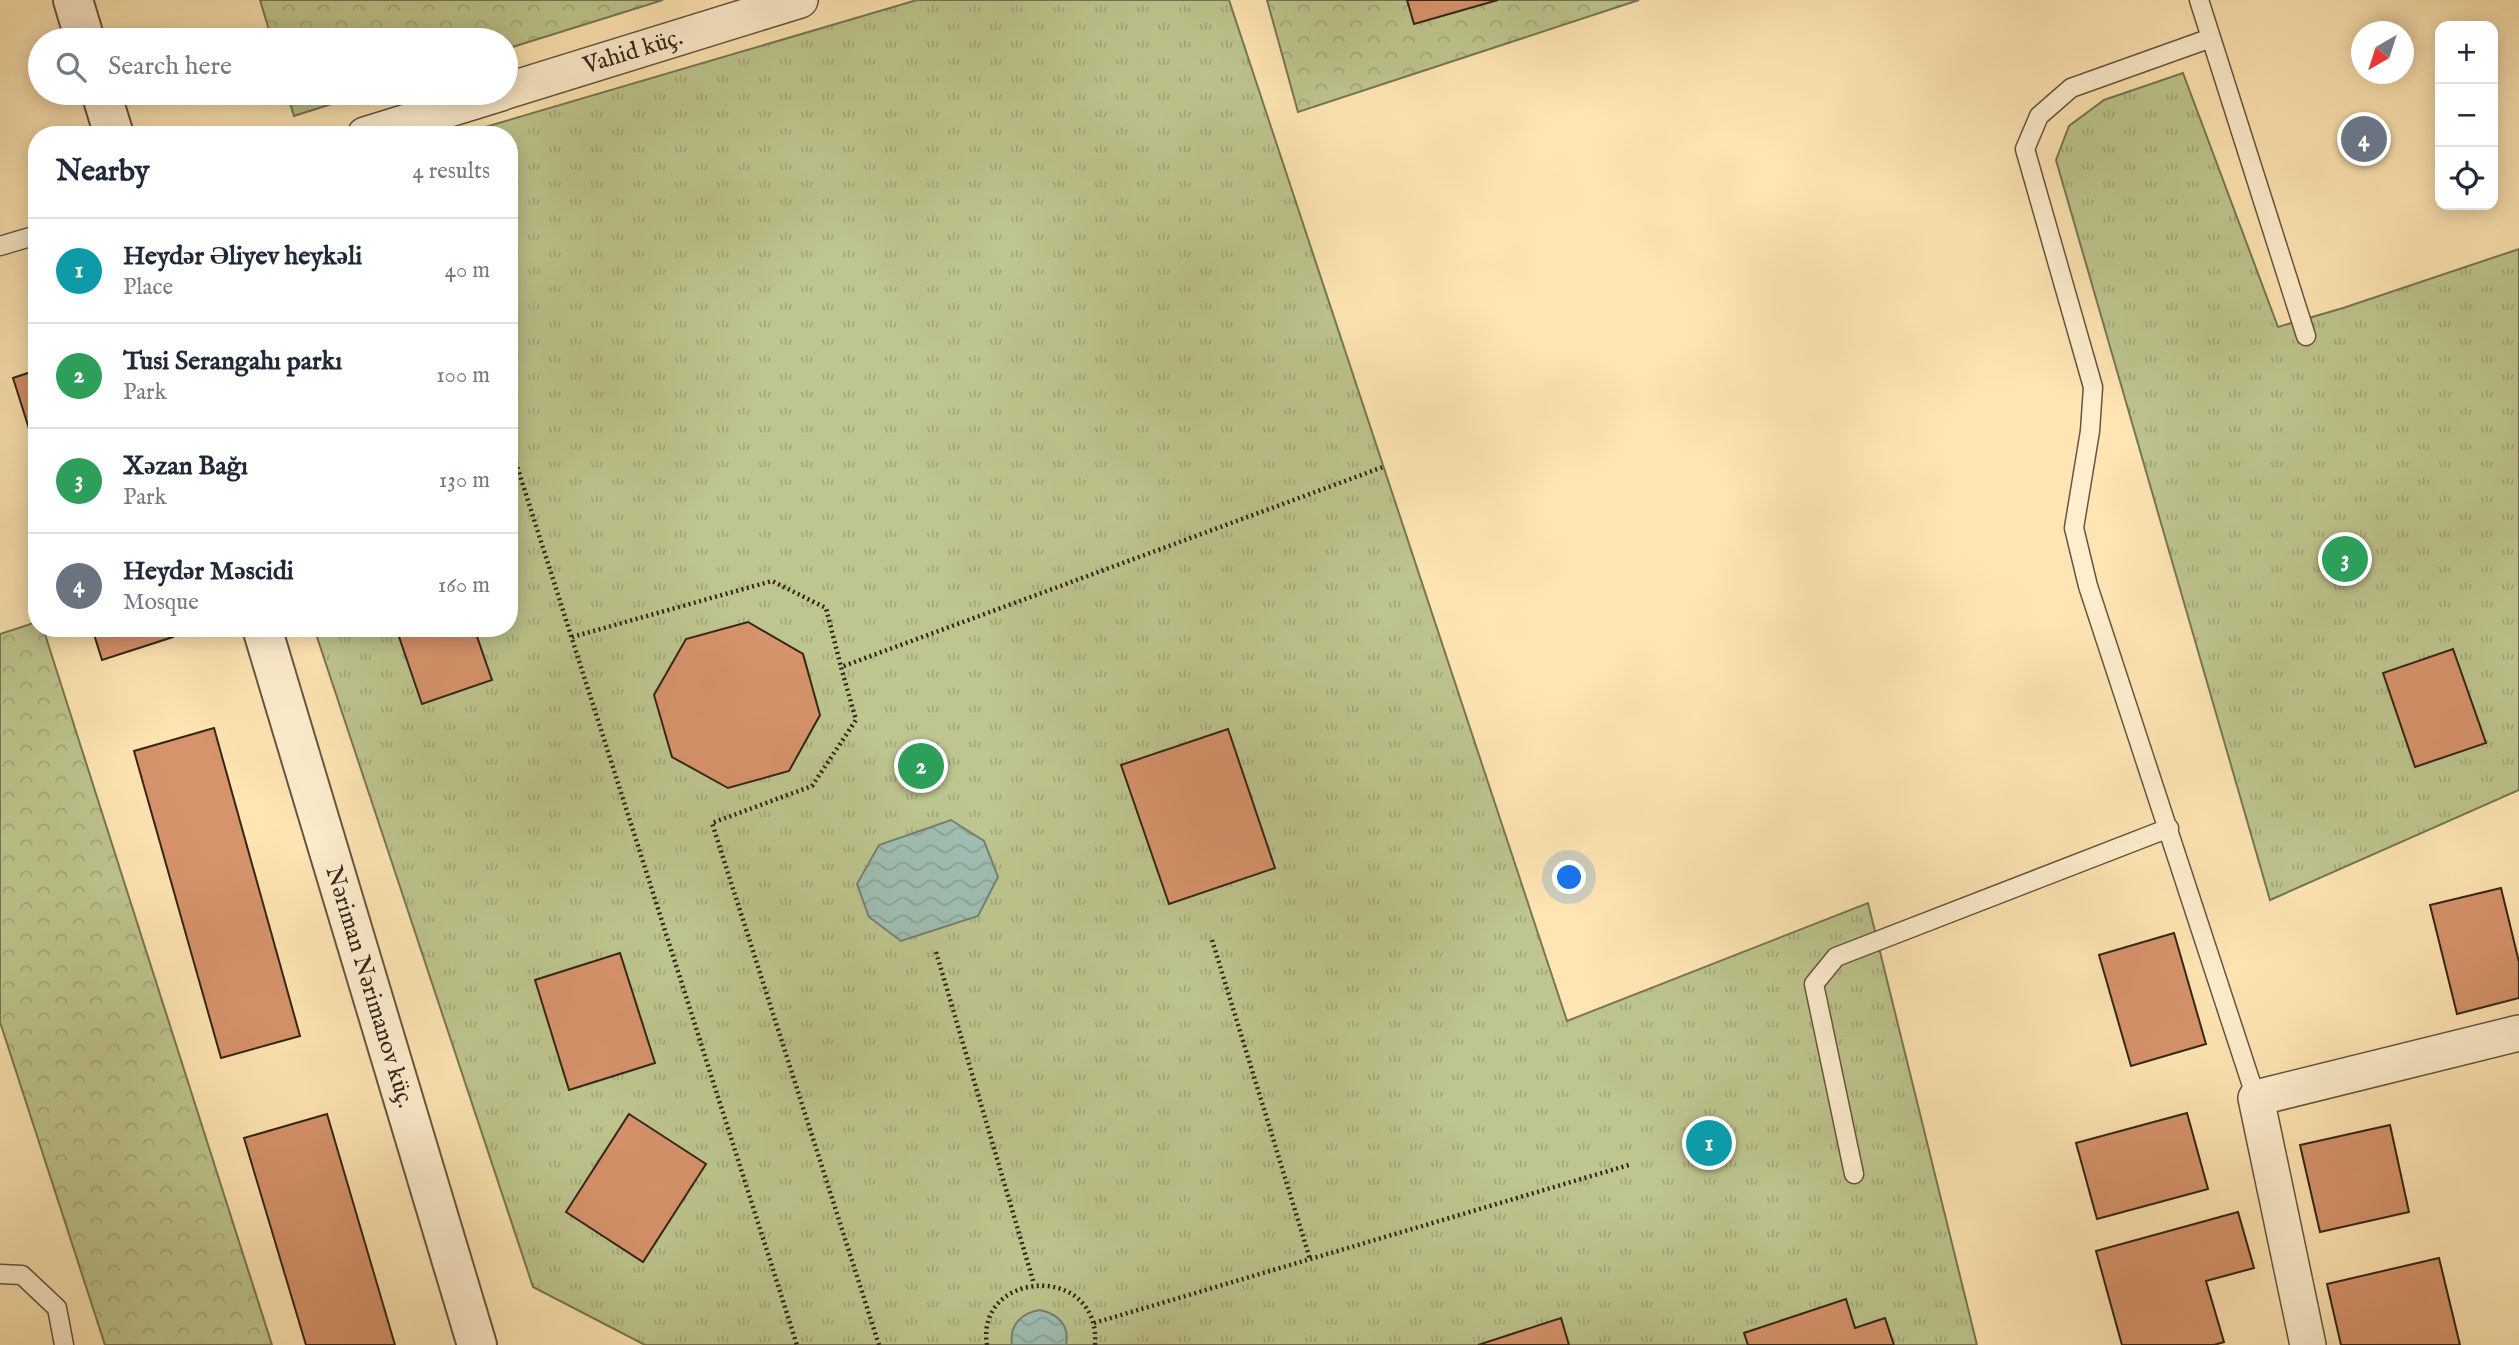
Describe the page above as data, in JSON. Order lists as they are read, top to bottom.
{
  "streets": {
    "street": ["Vahid küç.", "Nəriman Nərimanov küç."]
  },
  "north": "bottom left",
  "page": {
    "map_buttons": ["+", "−"],
    "search": "Search here",
    "pins": [
      "4",
      "3",
      "2",
      "1"
    ],
    "heading": ["Nearby", "4 results"],
    "list": [
      {
        "mark": "1",
        "name": "Heydər Əliyev heykəli",
        "note": "Place",
        "value": "40 m"
      },
      {
        "mark": "2",
        "name": "Tusi Serangahı parkı",
        "note": "Park",
        "value": "100 m"
      },
      {
        "mark": "3",
        "name": "Xəzan Bağı",
        "note": "Park",
        "value": "130 m"
      },
      {
        "mark": "4",
        "name": "Heydər Məscidi",
        "note": "Mosque",
        "value": "160 m"
      }
    ]
  }
}
